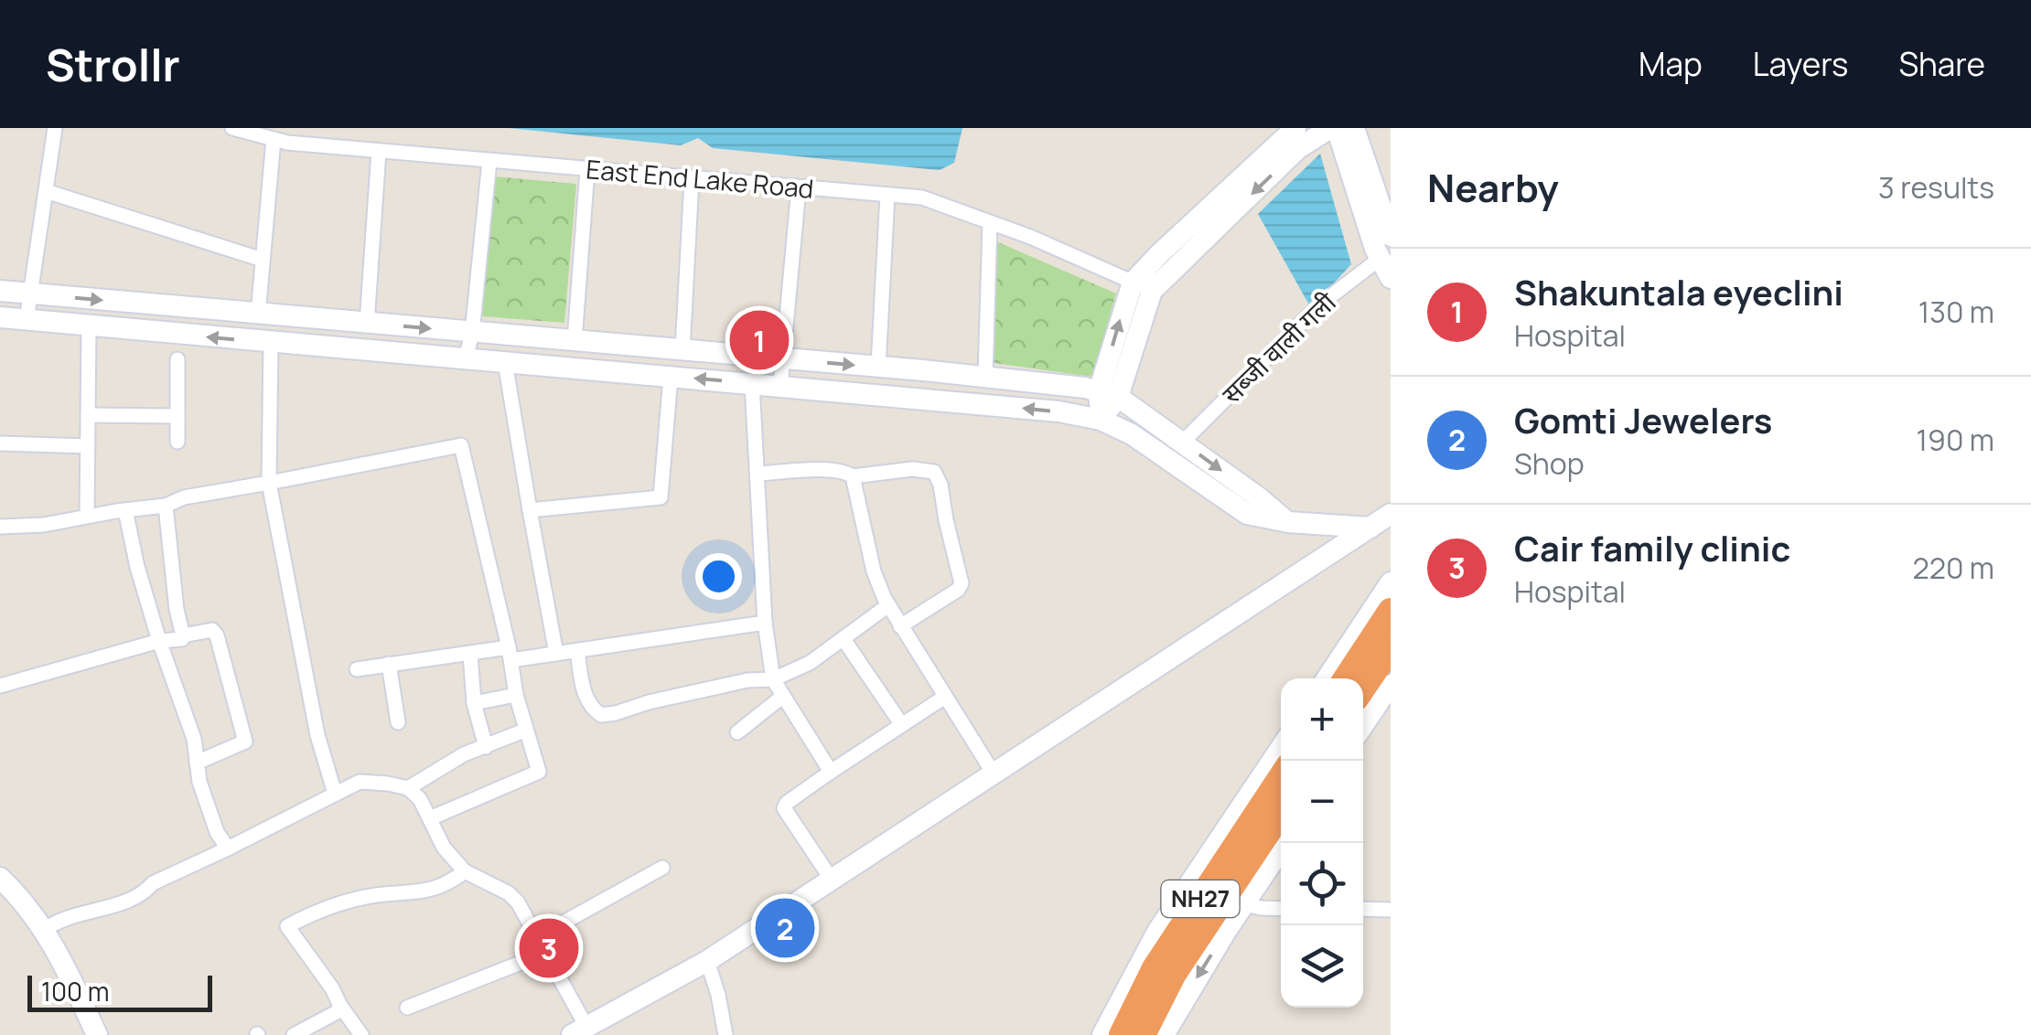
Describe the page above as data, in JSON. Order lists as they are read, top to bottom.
{
  "streets": {
    "highway": ["NH27"],
    "street": ["East End Lake Road", "सब्जी वाली गली"]
  },
  "scale_bar": "100 m",
  "page": {
    "header": "Strollr",
    "nav": ["Map", "Layers", "Share"],
    "heading": ["Nearby", "3 results"],
    "list": [
      {
        "mark": "1",
        "name": "Shakuntala eyeclini",
        "note": "Hospital",
        "value": "130 m"
      },
      {
        "mark": "2",
        "name": "Gomti Jewelers",
        "note": "Shop",
        "value": "190 m"
      },
      {
        "mark": "3",
        "name": "Cair family clinic",
        "note": "Hospital",
        "value": "220 m"
      }
    ],
    "pins": ["1", "2", "3"],
    "map_buttons": ["+", "−"],
    "scale": "100 m"
  }
}
